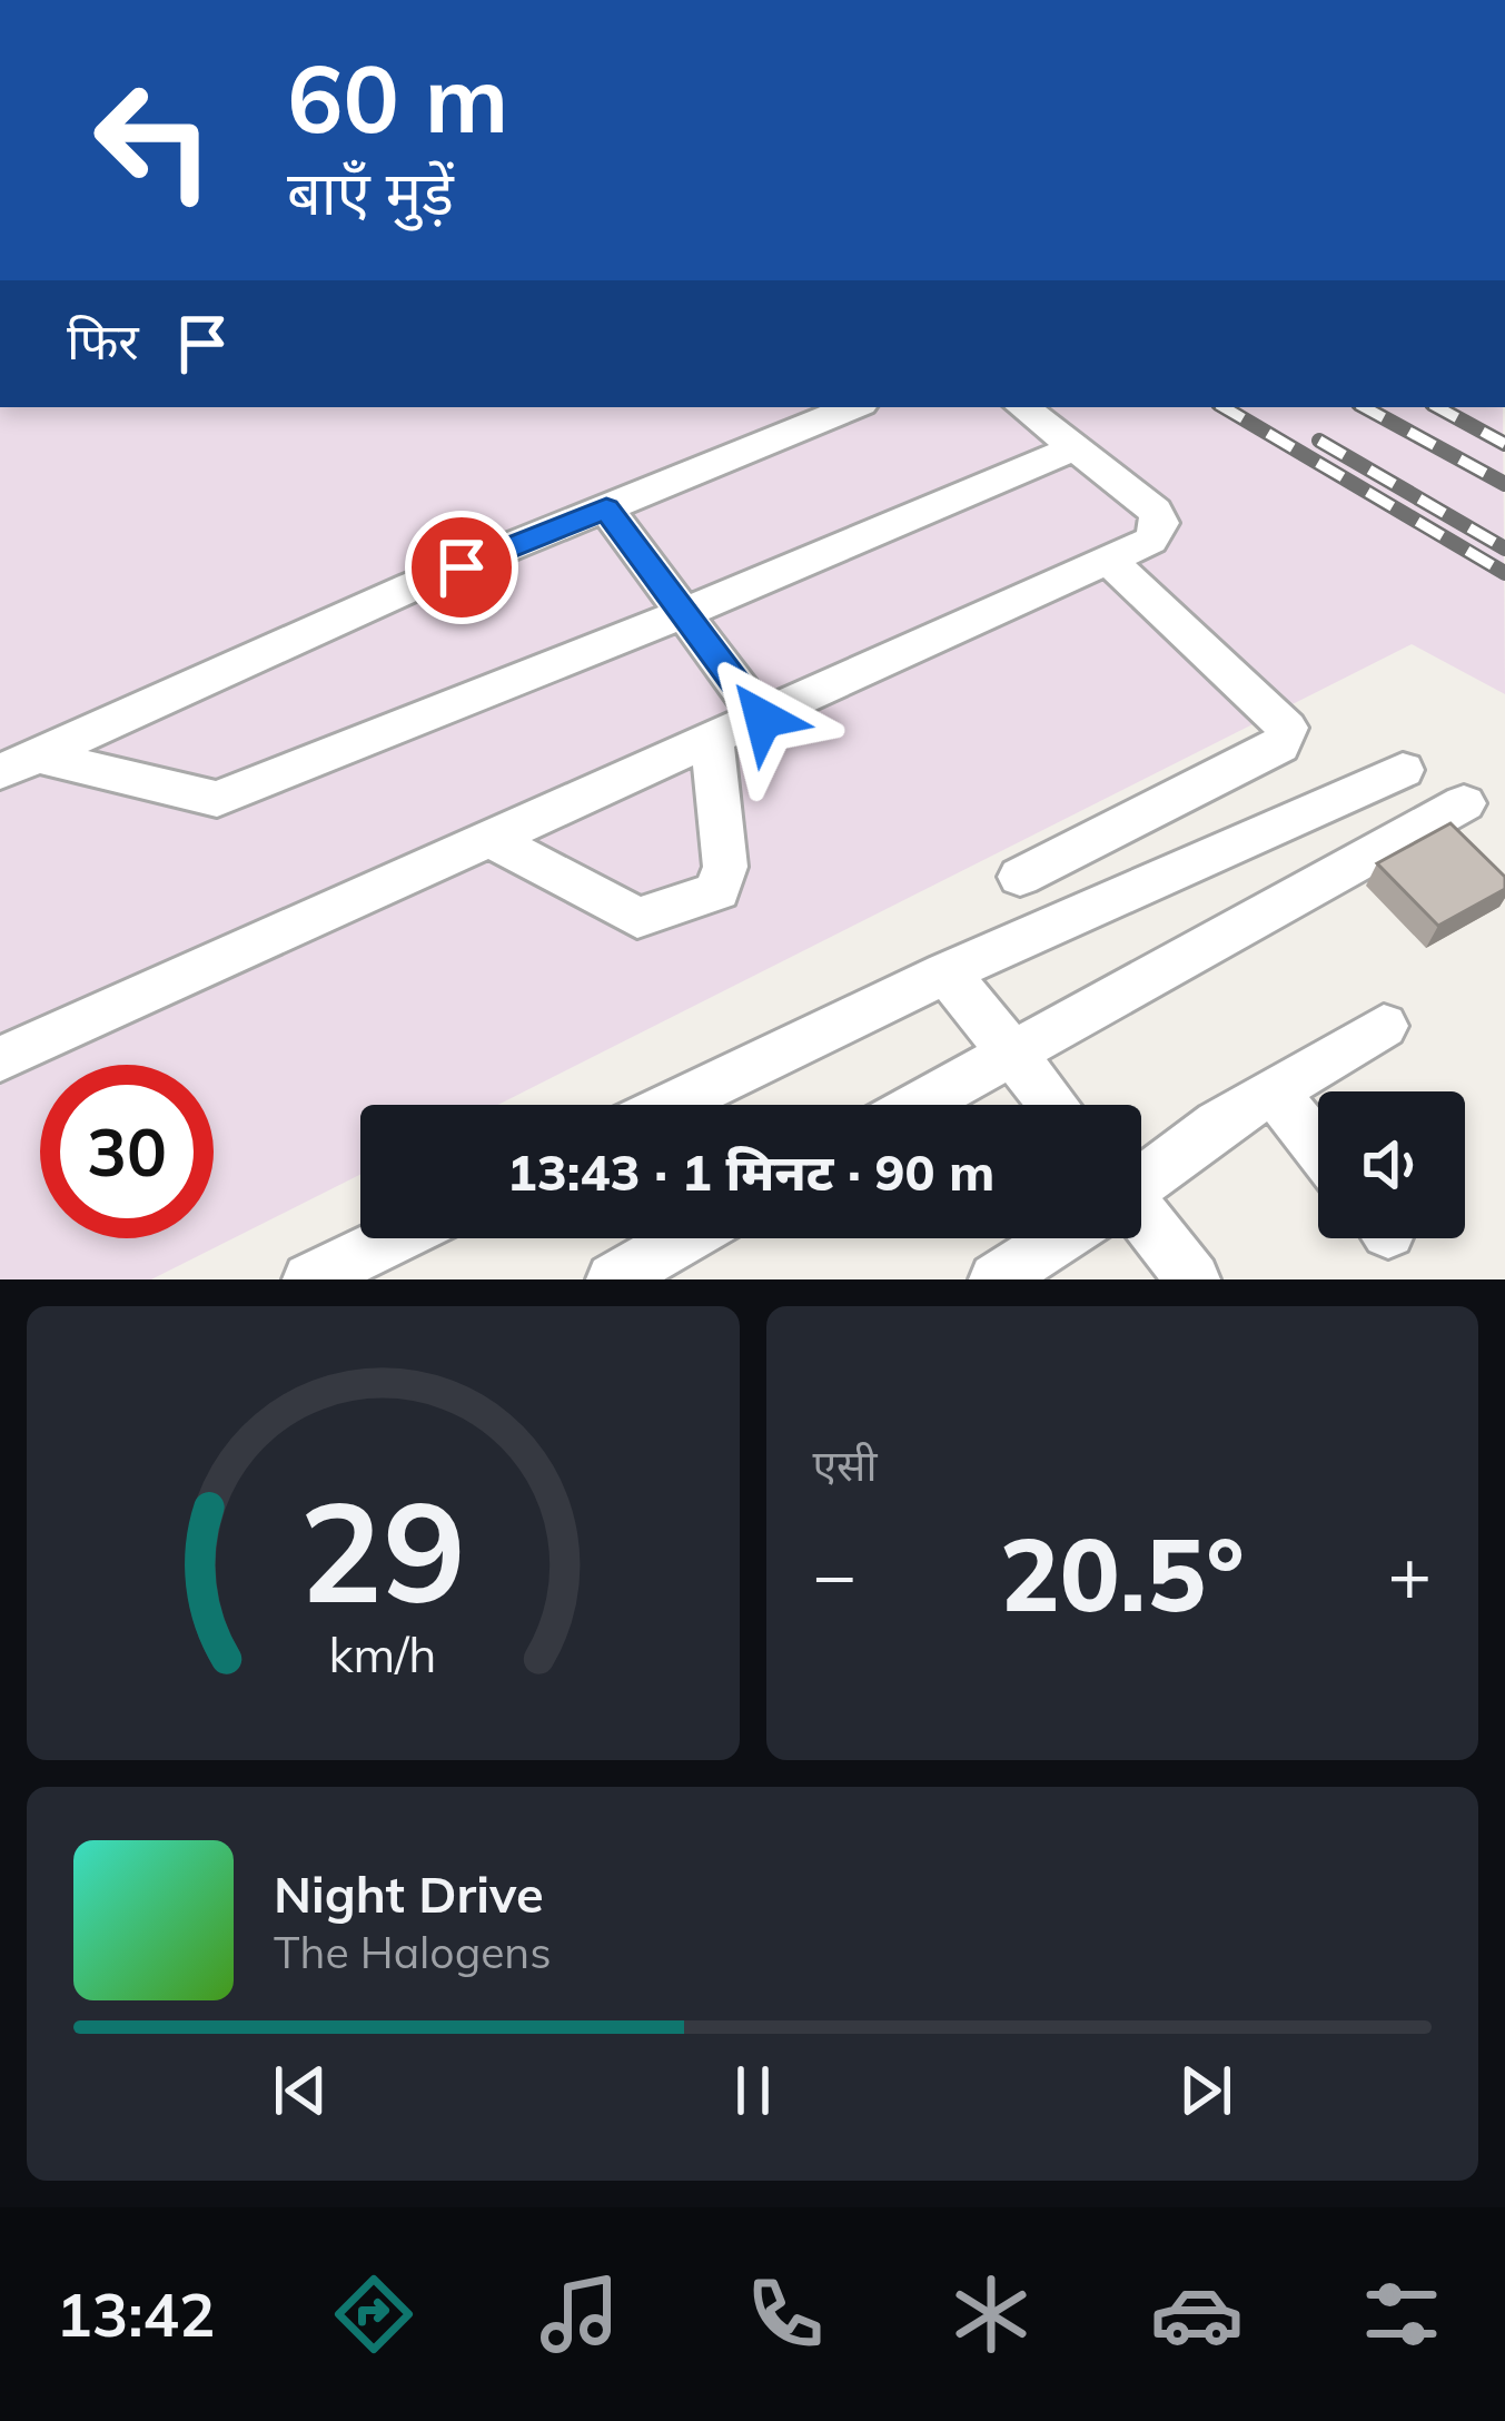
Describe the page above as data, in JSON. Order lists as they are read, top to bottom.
{
  "page": {
    "turn": ["60 m", "बाएँ मुड़ें"],
    "then": "फिर",
    "limit": "30",
    "trip": "13:43 · 1 मिनट · 90 m",
    "tile": "एसी",
    "heat": ["−", "20.5°", "+"],
    "song": ["Night Drive", "The Halogens"],
    "tabs": "13:42",
    "gauge": ["29", "km/h"]
  }
}
